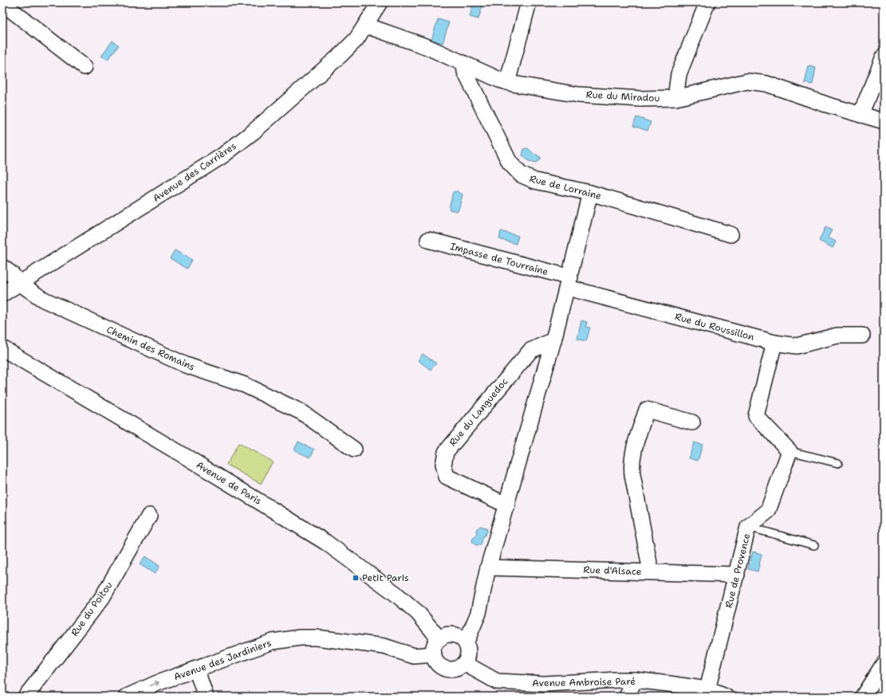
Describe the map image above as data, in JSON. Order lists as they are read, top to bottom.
{
  "streets": {
    "street": [
      "Rue du Miradou",
      "Avenue des Carrières",
      "Rue de Lorraine",
      "Impasse de Tourraine",
      "Rue du Roussillon",
      "Chemin des Romains",
      "Rue du Languedoc",
      "Avenue de Paris",
      "Rue d'Alsace",
      "Rue de Provence",
      "Rue du Poitou",
      "Avenue des Jardiniers",
      "Avenue Ambroise Paré"
    ]
  },
  "crossings": [
    ["Rue du Miradou", "Avenue des Carrières"],
    ["Rue du Miradou", "Rue de Lorraine"],
    ["Avenue des Carrières", "Chemin des Romains"],
    ["Impasse de Tourraine", "Rue du Roussillon"],
    ["Avenue de Paris", "Avenue des Jardiniers"],
    ["Avenue de Paris", "Avenue Ambroise Paré"],
    ["Rue d'Alsace", "Rue de Provence"],
    ["Rue de Provence", "Avenue Ambroise Paré"],
    ["Avenue des Jardiniers", "Avenue Ambroise Paré"]
  ],
  "places": {
    "transit": ["Petit Paris"]
  }
}
